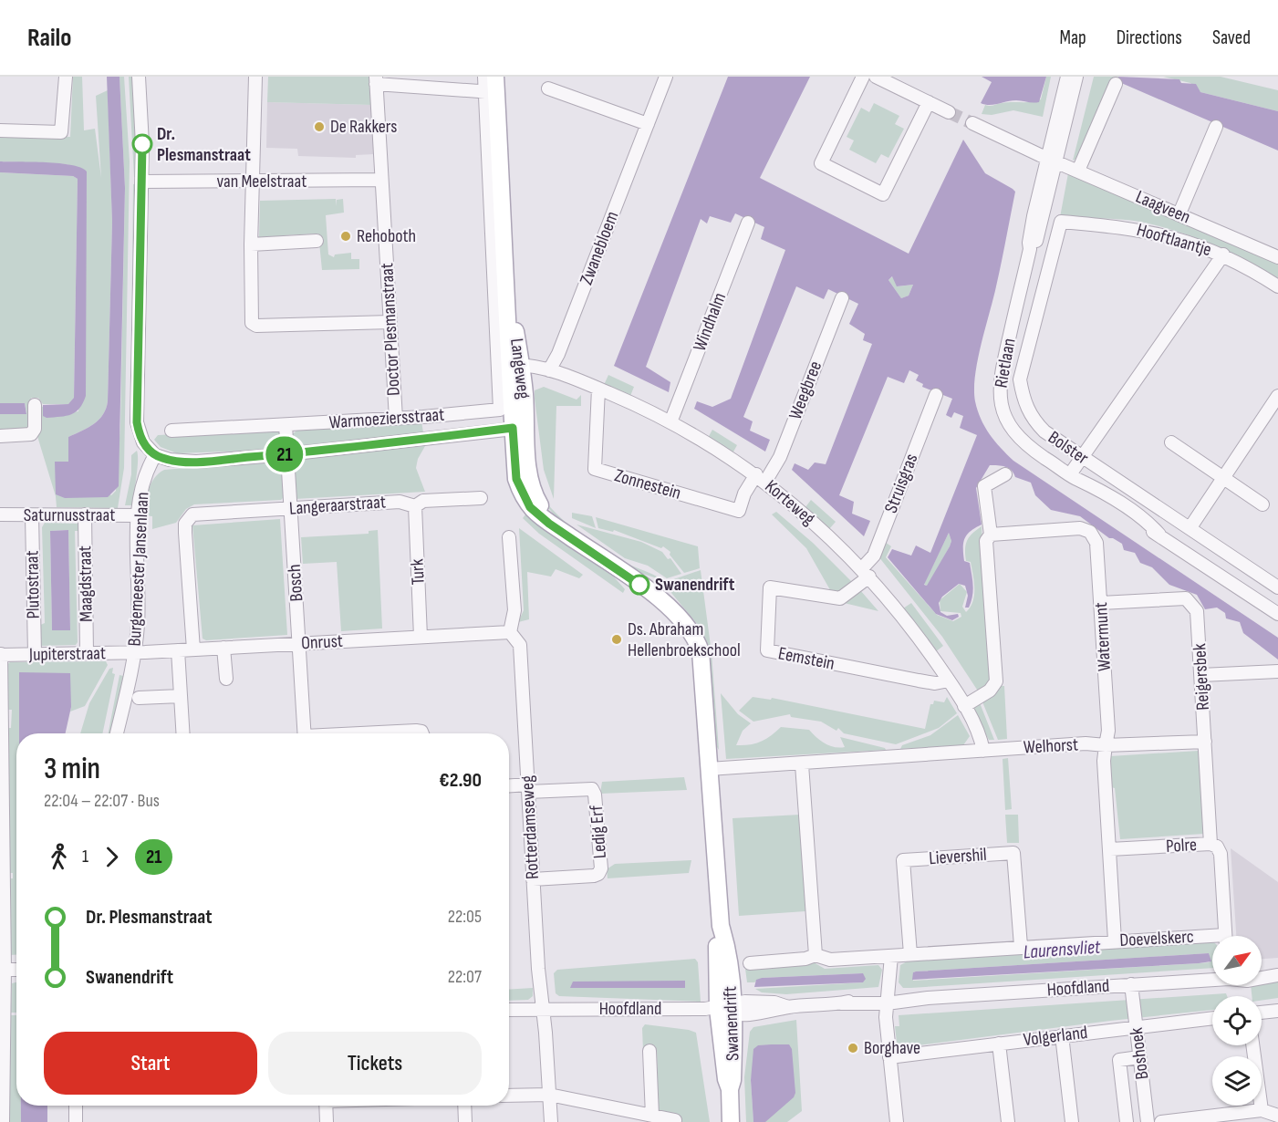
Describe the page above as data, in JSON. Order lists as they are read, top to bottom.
{
  "streets": {
    "main road": ["Langeweg", "Swanendrift"],
    "street": [
      "van Meelstraat",
      "Laagveen",
      "Hooftlaantje",
      "Zwanebloem",
      "Windhalm",
      "Doctor Plesmanstraat",
      "Rietlaan",
      "Weegbree",
      "Warmoeziersstraat",
      "Bolster",
      "Struisgras",
      "Zonnestein",
      "Korteweg",
      "Langeraarstraat",
      "Saturnusstraat",
      "Burgemeester Jansenlaan",
      "Turk",
      "Bosch",
      "Maagdstraat",
      "Plutostraat",
      "Watermunt",
      "Onrust",
      "Jupiterstraat",
      "Eemstein",
      "Reigersbek",
      "Welhorst",
      "Rotterdamseweg",
      "Ledig Erf",
      "Polre",
      "Lievershil",
      "Doevelskerc",
      "Hoofdland",
      "Volgerland",
      "Boshoek"
    ]
  },
  "crossings": [
    ["van Meelstraat", "Doctor Plesmanstraat"],
    ["Laagveen", "Rietlaan"],
    ["Hooftlaantje", "Bolster"],
    ["Zwanebloem", "Korteweg"],
    ["Windhalm", "Korteweg"],
    ["Doctor Plesmanstraat", "Warmoeziersstraat"],
    ["Langeweg", "Warmoeziersstraat"],
    ["Langeweg", "Korteweg"],
    ["Langeweg", "Swanendrift"],
    ["Weegbree", "Zonnestein"],
    ["Weegbree", "Korteweg"],
    ["Warmoeziersstraat", "Burgemeester Jansenlaan"],
    ["Warmoeziersstraat", "Bosch"],
    ["Struisgras", "Korteweg"],
    ["Struisgras", "Eemstein"],
    ["Zonnestein", "Korteweg"],
    ["Korteweg", "Eemstein"],
    ["Korteweg", "Welhorst"],
    ["Langeraarstraat", "Turk"],
    ["Langeraarstraat", "Bosch"],
    ["Langeraarstraat", "Onrust"],
    ["Saturnusstraat", "Burgemeester Jansenlaan"],
    ["Saturnusstraat", "Maagdstraat"],
    ["Saturnusstraat", "Plutostraat"],
    ["Burgemeester Jansenlaan", "Onrust"],
    ["Burgemeester Jansenlaan", "Jupiterstraat"],
    ["Turk", "Onrust"],
    ["Bosch", "Onrust"],
    ["Maagdstraat", "Jupiterstraat"],
    ["Plutostraat", "Jupiterstraat"],
    ["Watermunt", "Reigersbek"],
    ["Watermunt", "Welhorst"],
    ["Onrust", "Jupiterstraat"],
    ["Onrust", "Rotterdamseweg"],
    ["Reigersbek", "Polre"],
    ["Welhorst", "Polre"],
    ["Welhorst", "Doevelskerc"],
    ["Welhorst", "Swanendrift"],
    ["Rotterdamseweg", "Ledig Erf"],
    ["Rotterdamseweg", "Hoofdland"],
    ["Lievershil", "Doevelskerc"],
    ["Hoofdland", "Swanendrift"],
    ["Hoofdland", "Boshoek"],
    ["Volgerland", "Boshoek"]
  ],
  "water": ["Laurensvliet"],
  "places": [
    "De Rakkers",
    "Dr. Plesmanstraat",
    "Rehoboth",
    "Swanendrift",
    "Ds. Abraham Hellenbroekschool",
    "Borghave"
  ],
  "lines": ["bus line 21"],
  "north": "top right",
  "page": {
    "header": "Railo",
    "nav": ["Map", "Directions", "Saved"],
    "on_map": "21",
    "heading": ["3 min", "22:04 – 22:07 · Bus", "€2.90"],
    "legs": ["1", "21"],
    "list": [
      {
        "name": "Dr. Plesmanstraat",
        "value": "22:05"
      },
      {
        "name": "Swanendrift",
        "value": "22:07"
      }
    ],
    "buttons": ["Start", "Tickets"]
  }
}
